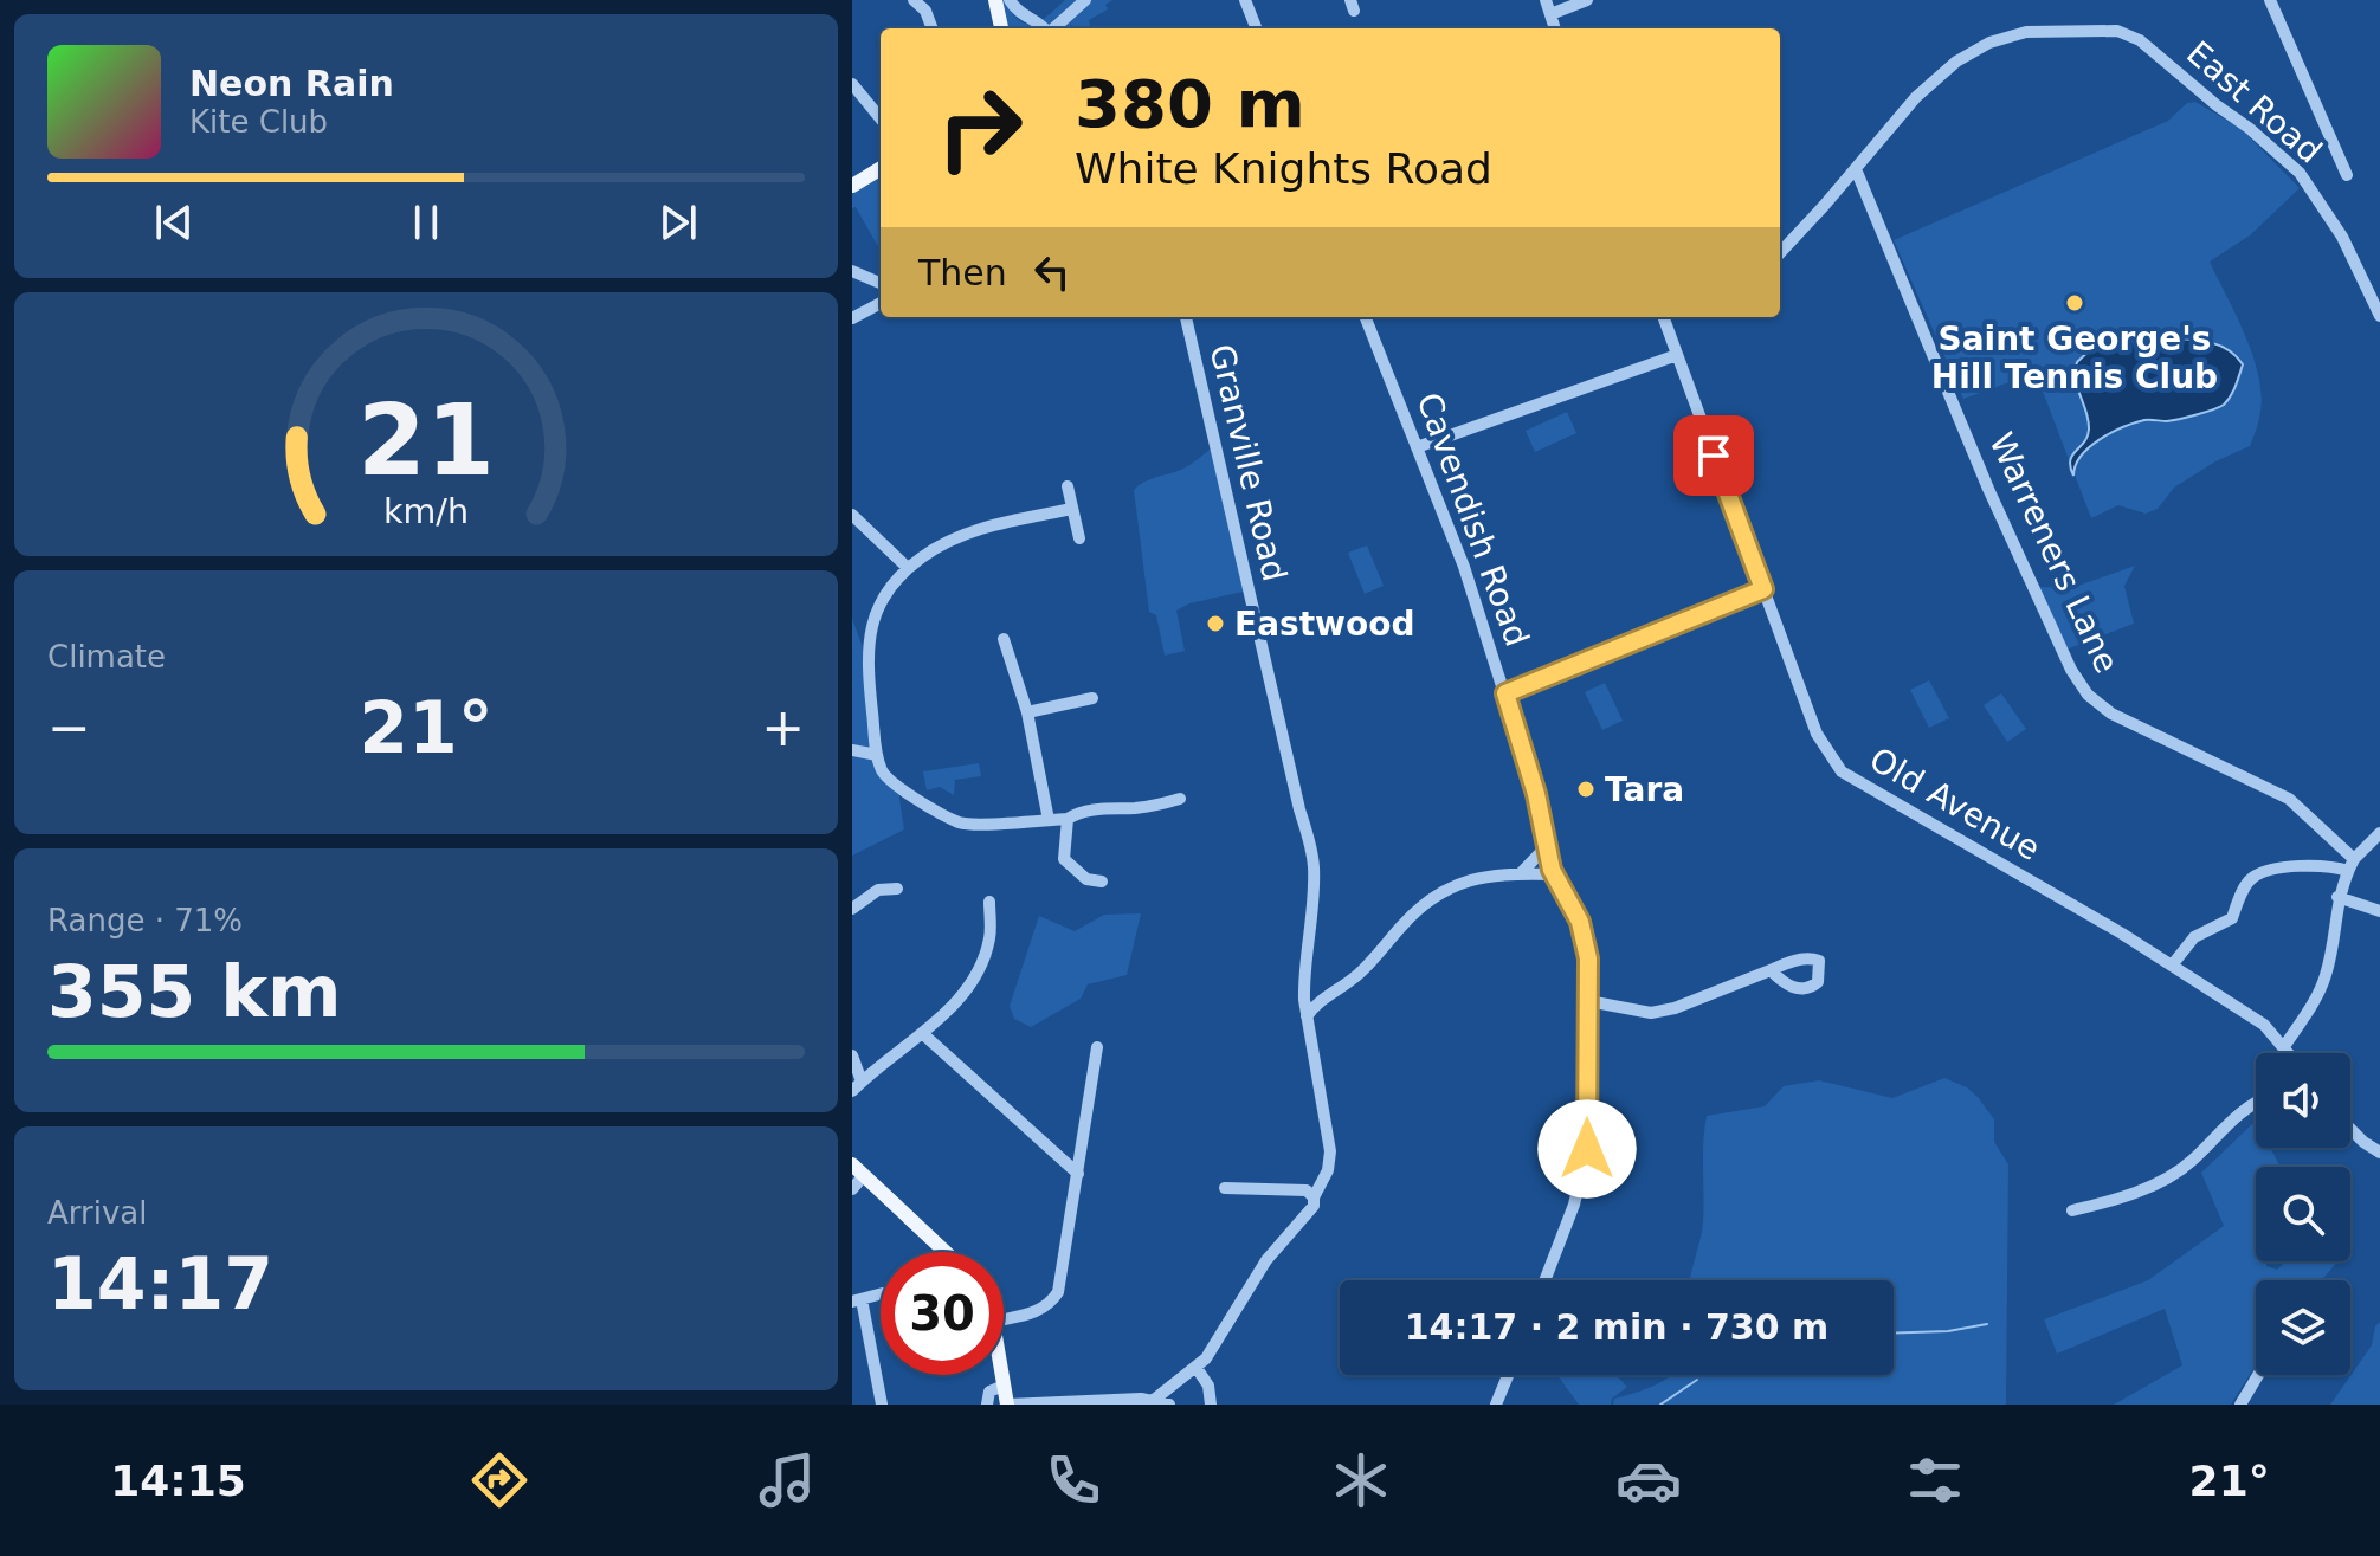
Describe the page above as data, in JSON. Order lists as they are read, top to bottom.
{
  "streets": {
    "street": [
      "East Road",
      "Granville Road",
      "Cavendish Road",
      "Warreners Lane",
      "Old Avenue"
    ]
  },
  "crossings": [
    ["East Road", "Warreners Lane"]
  ],
  "places": ["Saint George's Hill Tennis Club", "Eastwood", "Tara"],
  "page": {
    "turn": ["380 m", "White Knights Road"],
    "song": ["Neon Rain", "Kite Club"],
    "then": "Then",
    "tile": [
      "Climate",
      ["Range · 71%", "355 km"],
      ["Arrival", "14:17"]
    ],
    "heat": ["−", "21°", "+"],
    "limit": "30",
    "trip": "14:17 · 2 min · 730 m",
    "tabs": ["14:15", "21°"],
    "gauge": ["21", "km/h"]
  }
}
